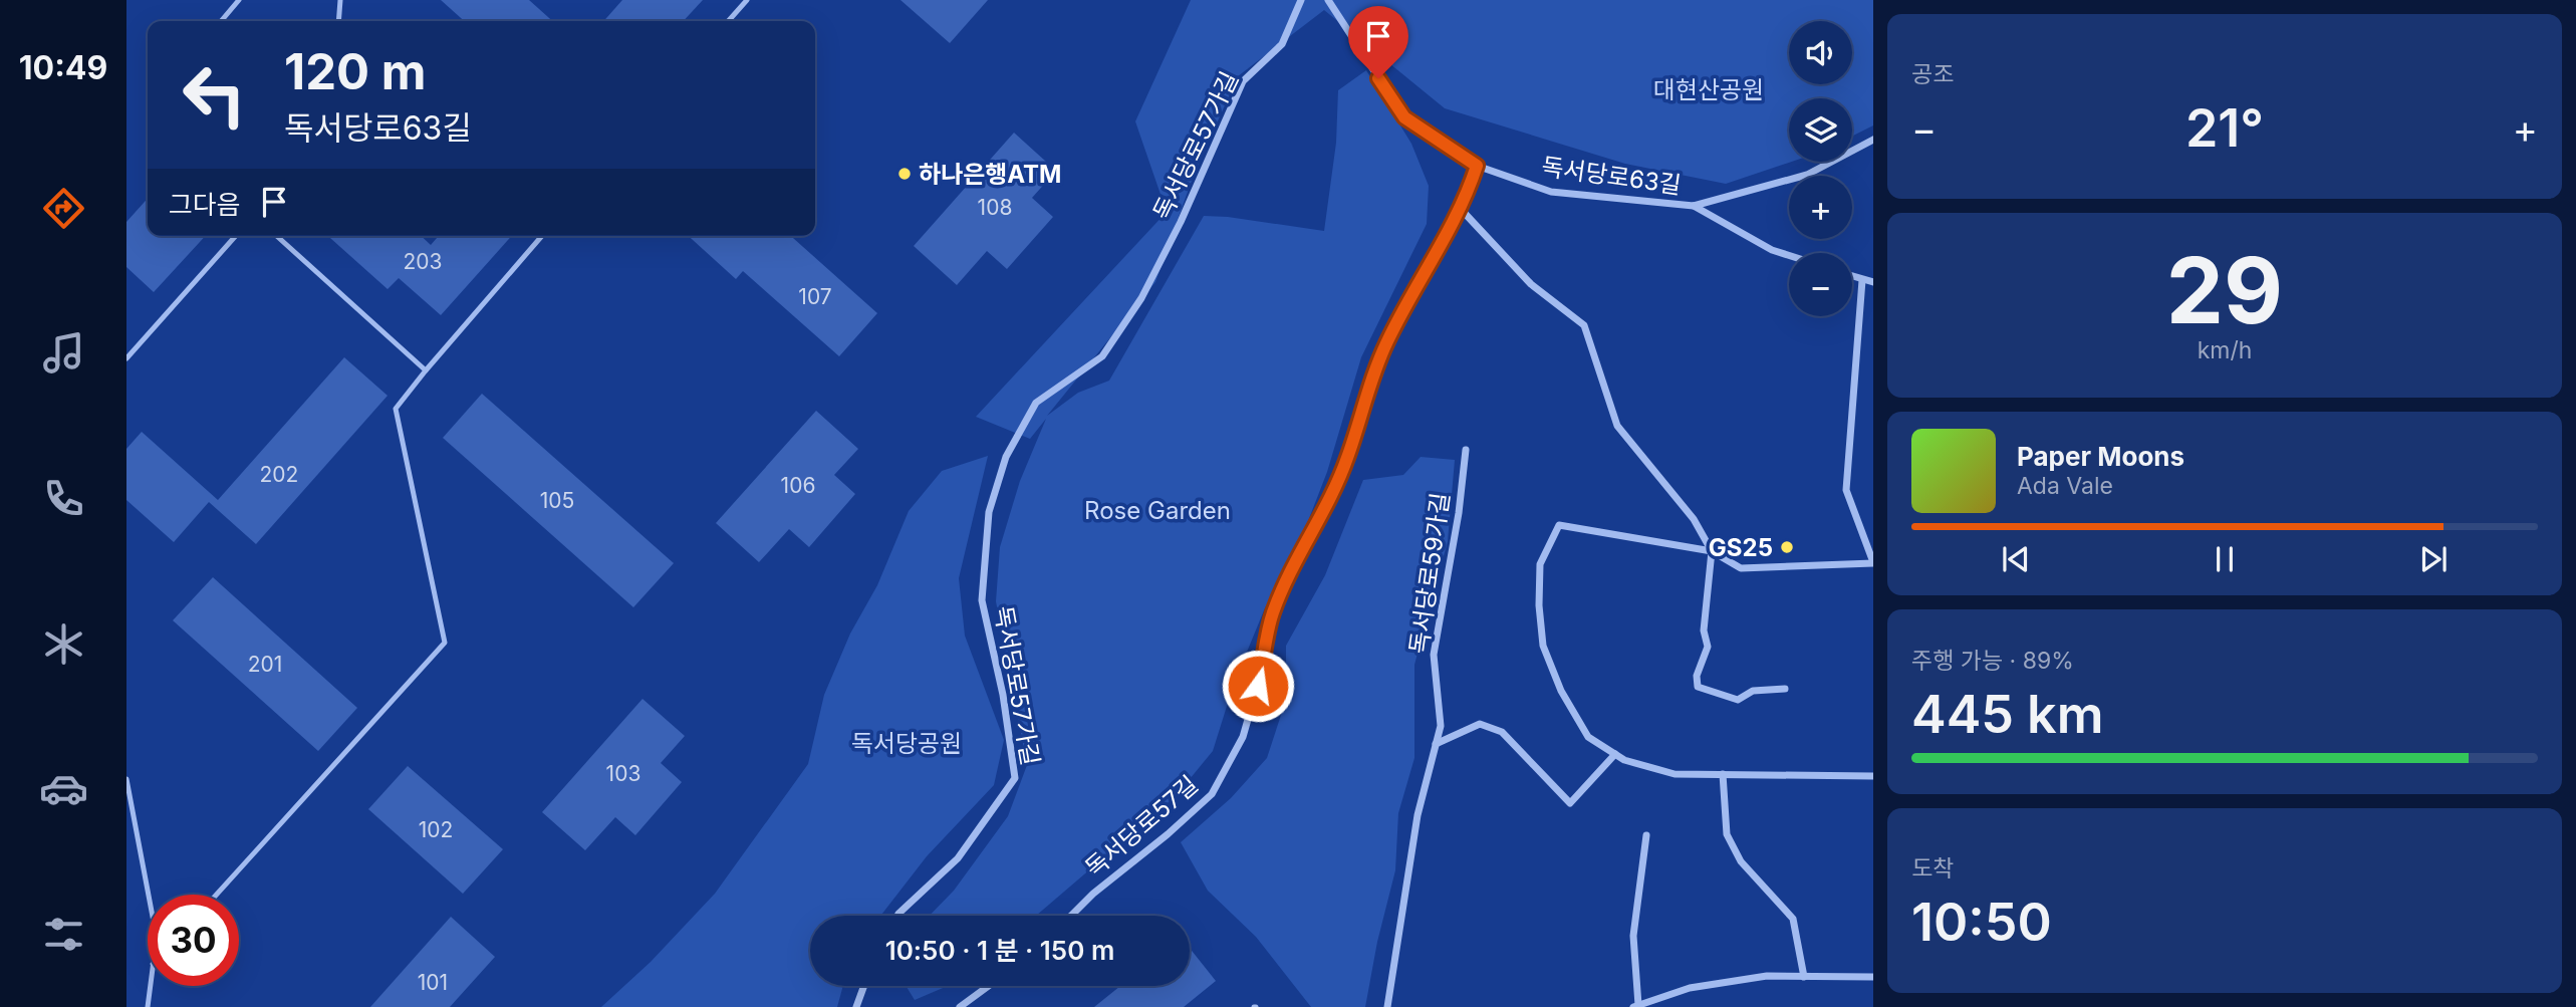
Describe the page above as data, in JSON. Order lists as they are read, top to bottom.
{
  "streets": {
    "street": [
      "독서당로57가길",
      "독서당로63길",
      "독서당로59가길",
      "독서당로57길"
    ]
  },
  "crossings": [
    ["독서당로63길", "독서당로57길"]
  ],
  "parks": ["대현산공원", "Rose Garden", "독서당공원"],
  "places": ["하나은행ATM", "GS25"],
  "house_numbers": [
    "108",
    "203",
    "107",
    "202",
    "106",
    "105",
    "201",
    "103",
    "102",
    "101"
  ],
  "page": {
    "tabs": "10:49",
    "tile": [
      "공조",
      ["29", "km/h"],
      ["주행 가능 · 89%", "445 km"],
      ["도착", "10:50"]
    ],
    "map_buttons": ["+", "−"],
    "turn": ["120 m", "독서당로63길"],
    "heat": ["−", "21°", "+"],
    "then": "그다음",
    "song": ["Paper Moons", "Ada Vale"],
    "limit": "30",
    "trip": "10:50 · 1 분 · 150 m"
  }
}
